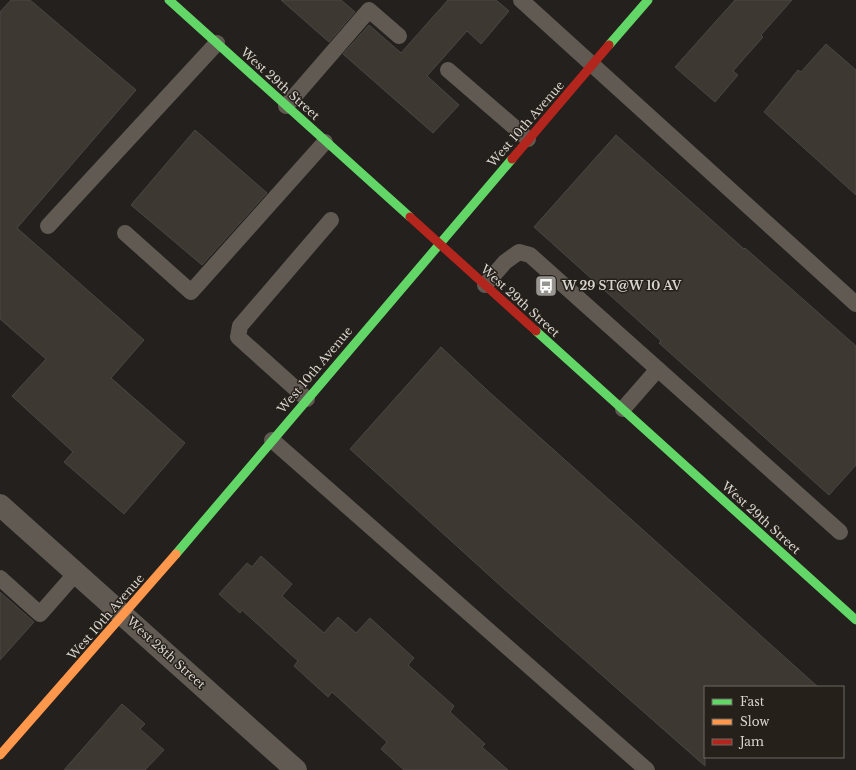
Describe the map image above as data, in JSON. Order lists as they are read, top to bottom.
{
  "streets": {
    "street": ["West 29th Street", "West 10th Avenue", "West 28th Street"]
  },
  "crossings": [
    ["West 29th Street", "West 10th Avenue"],
    ["West 10th Avenue", "West 28th Street"]
  ],
  "places": {
    "bus stop": ["W 29 ST@W 10 AV"]
  },
  "legend": ["Fast", "Slow", "Jam"]
}
